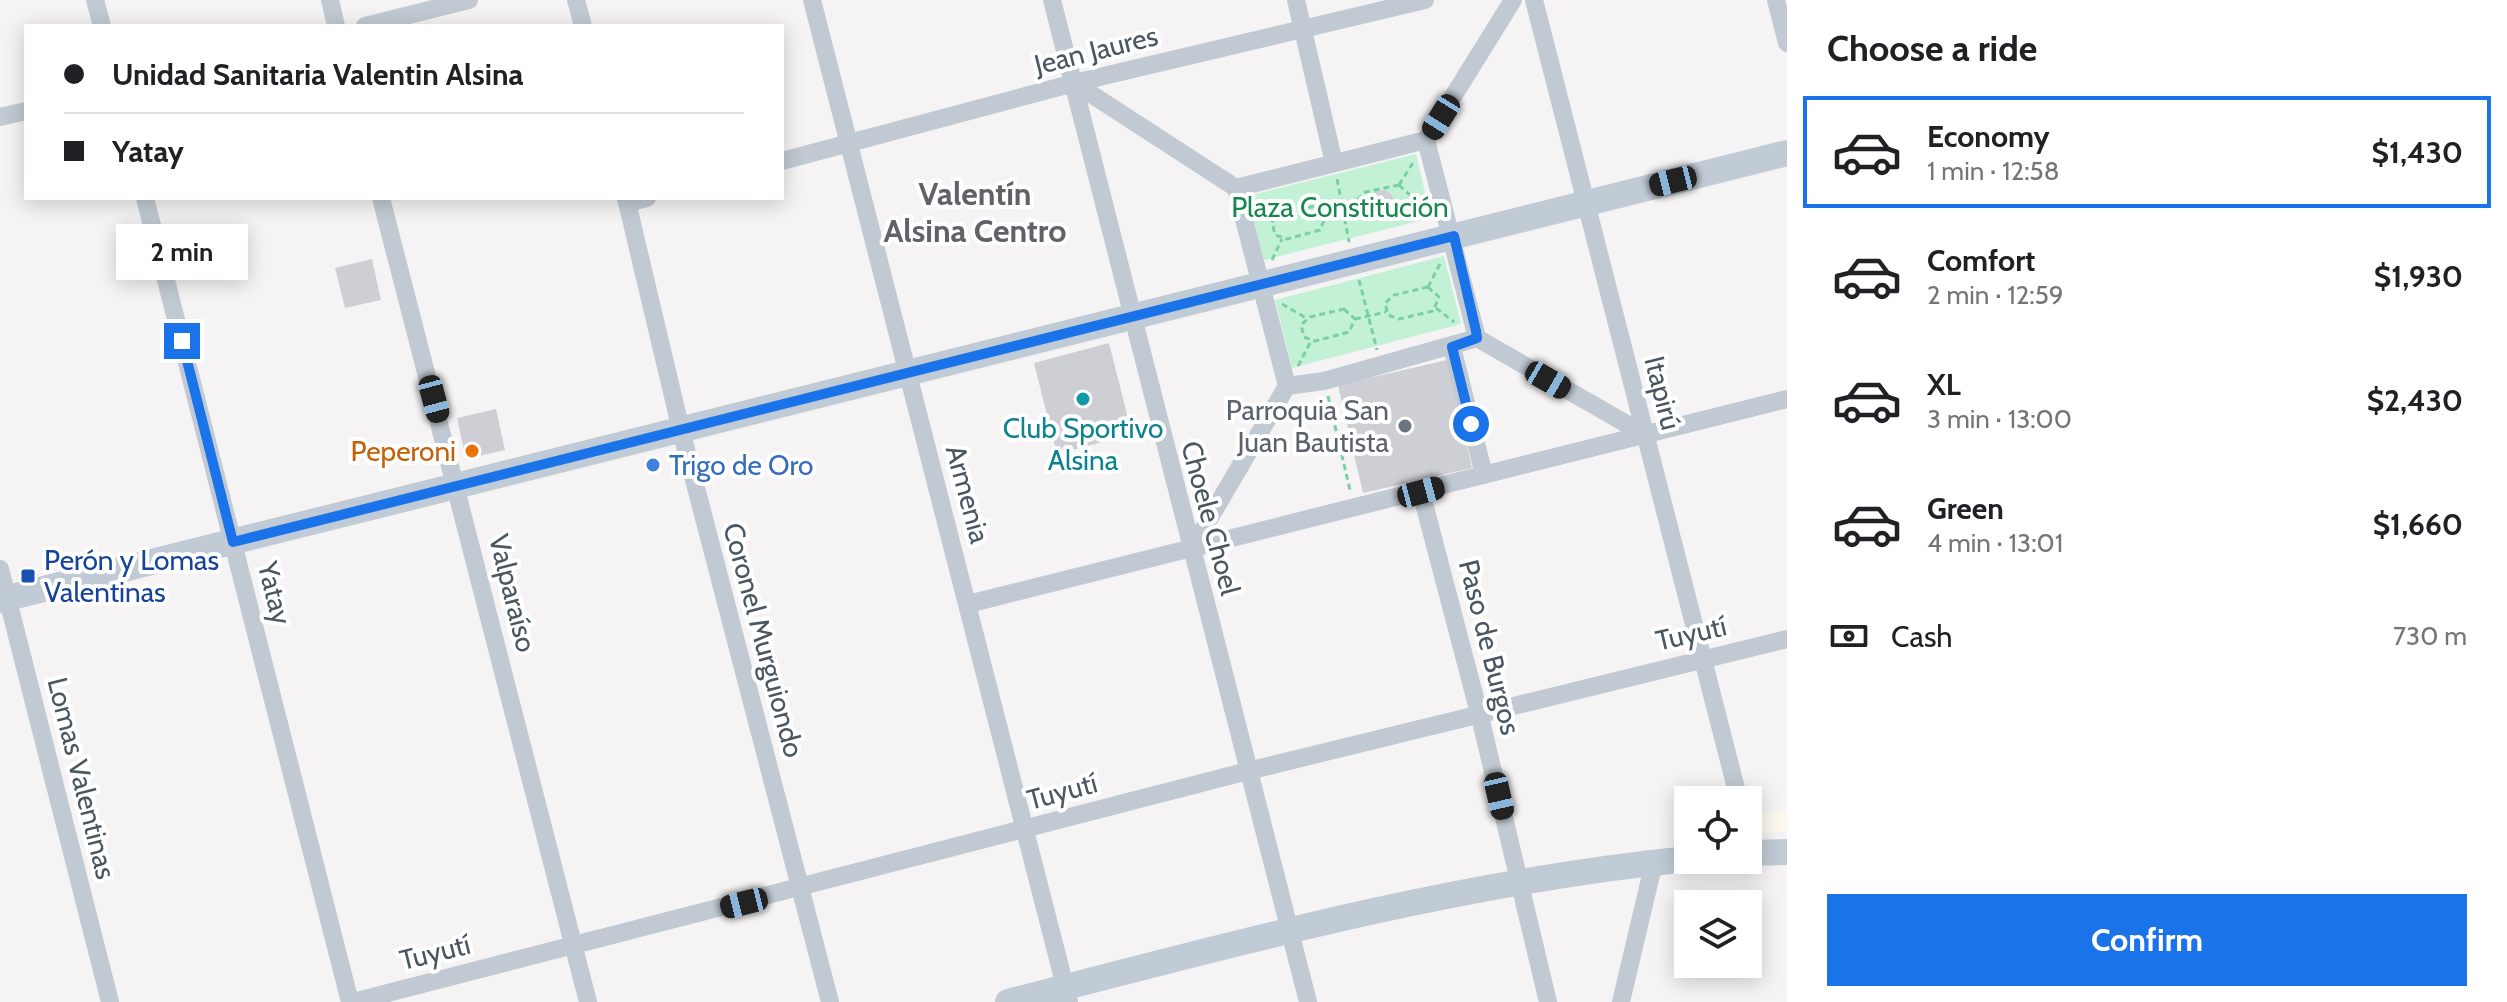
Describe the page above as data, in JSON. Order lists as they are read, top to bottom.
{
  "streets": {
    "street": [
      "Jean Jaures",
      "Itapirú",
      "Armenia",
      "Choele Choel",
      "Yatay",
      "Valparaíso",
      "Tuyutí",
      "Coronel Murguiondo",
      "Paso de Burgos",
      "Lomas Valentinas"
    ]
  },
  "crossings": [
    ["Jean Jaures", "Armenia"],
    ["Jean Jaures", "Choele Choel"],
    ["Itapirú", "Tuyutí"],
    ["Armenia", "Tuyutí"],
    ["Choele Choel", "Tuyutí"],
    ["Yatay", "Tuyutí"],
    ["Valparaíso", "Tuyutí"],
    ["Tuyutí", "Coronel Murguiondo"],
    ["Tuyutí", "Paso de Burgos"]
  ],
  "districts": ["Valentín Alsina Centro"],
  "parks": ["Plaza Constitución"],
  "places": {
    "other": [
      "Club Sportivo Alsina",
      "Parroquia San Juan Bautista",
      "Peperoni",
      "Trigo de Oro"
    ],
    "transit": ["Perón y Lomas Valentinas"]
  },
  "page": {
    "heading": "Choose a ride",
    "banner": ["Unidad Sanitaria Valentin Alsina", "Yatay"],
    "list": [
      {
        "name": "Economy",
        "note": "1 min · 12:58",
        "value": "$1,430"
      },
      {
        "name": "Comfort",
        "note": "2 min · 12:59",
        "value": "$1,930"
      },
      {
        "name": "XL",
        "note": "3 min · 13:00",
        "value": "$2,430"
      },
      {
        "name": "Green",
        "note": "4 min · 13:01",
        "value": "$1,660"
      }
    ],
    "bubble": "2 min",
    "pay": ["Cash", "730 m"],
    "buttons": "Confirm"
  }
}
